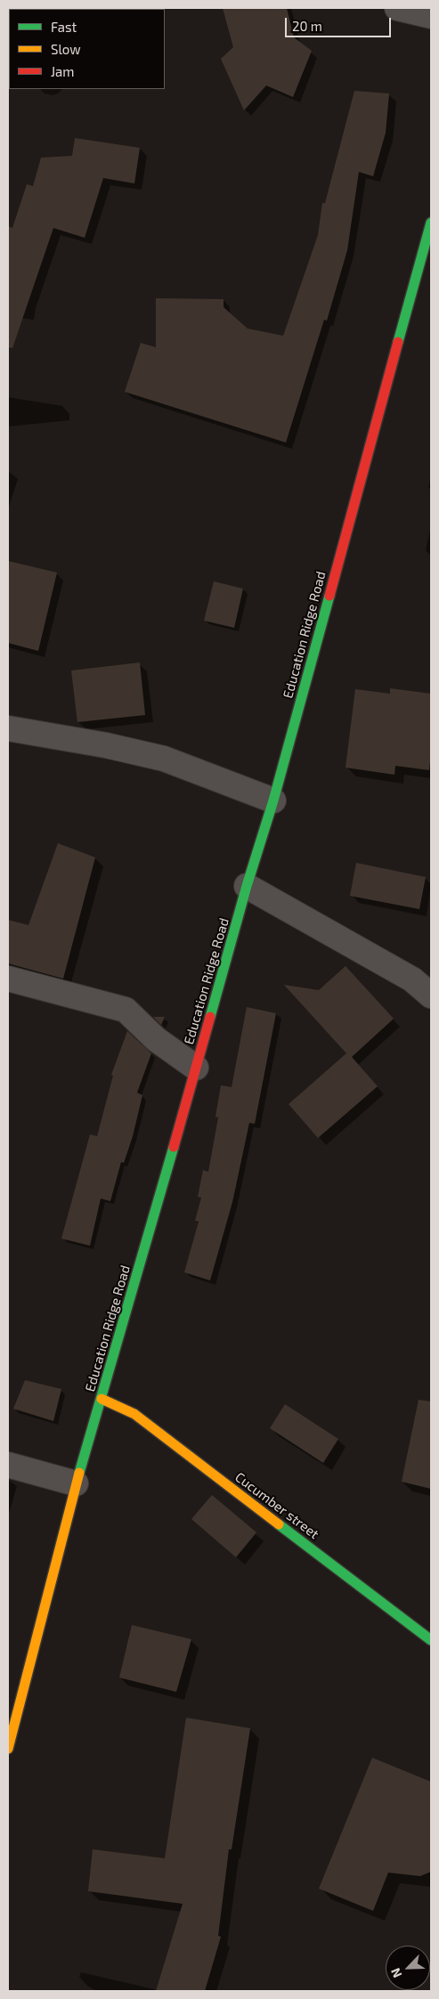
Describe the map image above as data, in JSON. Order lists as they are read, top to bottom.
{
  "streets": {
    "main road": ["Education Ridge Road", "Cucumber street"]
  },
  "crossings": [
    ["Education Ridge Road", "Cucumber street"]
  ],
  "legend": ["Fast", "Slow", "Jam"],
  "scale_bar": "20 m",
  "north": "bottom left"
}
